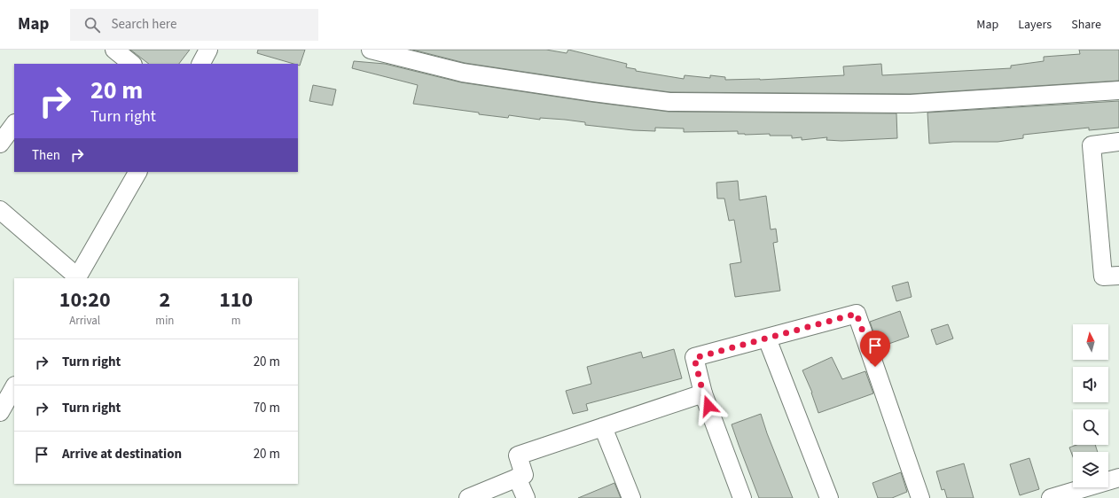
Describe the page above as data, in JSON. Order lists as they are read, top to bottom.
{
  "north": "top",
  "page": {
    "header": "Map",
    "search": "Search here",
    "nav": ["Map", "Layers", "Share"],
    "turn": ["20 m", "Turn right"],
    "then": "Then",
    "eta": [
      "10:20",
      "Arrival",
      "2",
      "min",
      "110",
      "m"
    ],
    "list": [
      {
        "name": "Turn right",
        "value": "20 m"
      },
      {
        "name": "Turn right",
        "value": "70 m"
      },
      {
        "name": "Arrive at destination",
        "value": "20 m"
      }
    ]
  }
}
